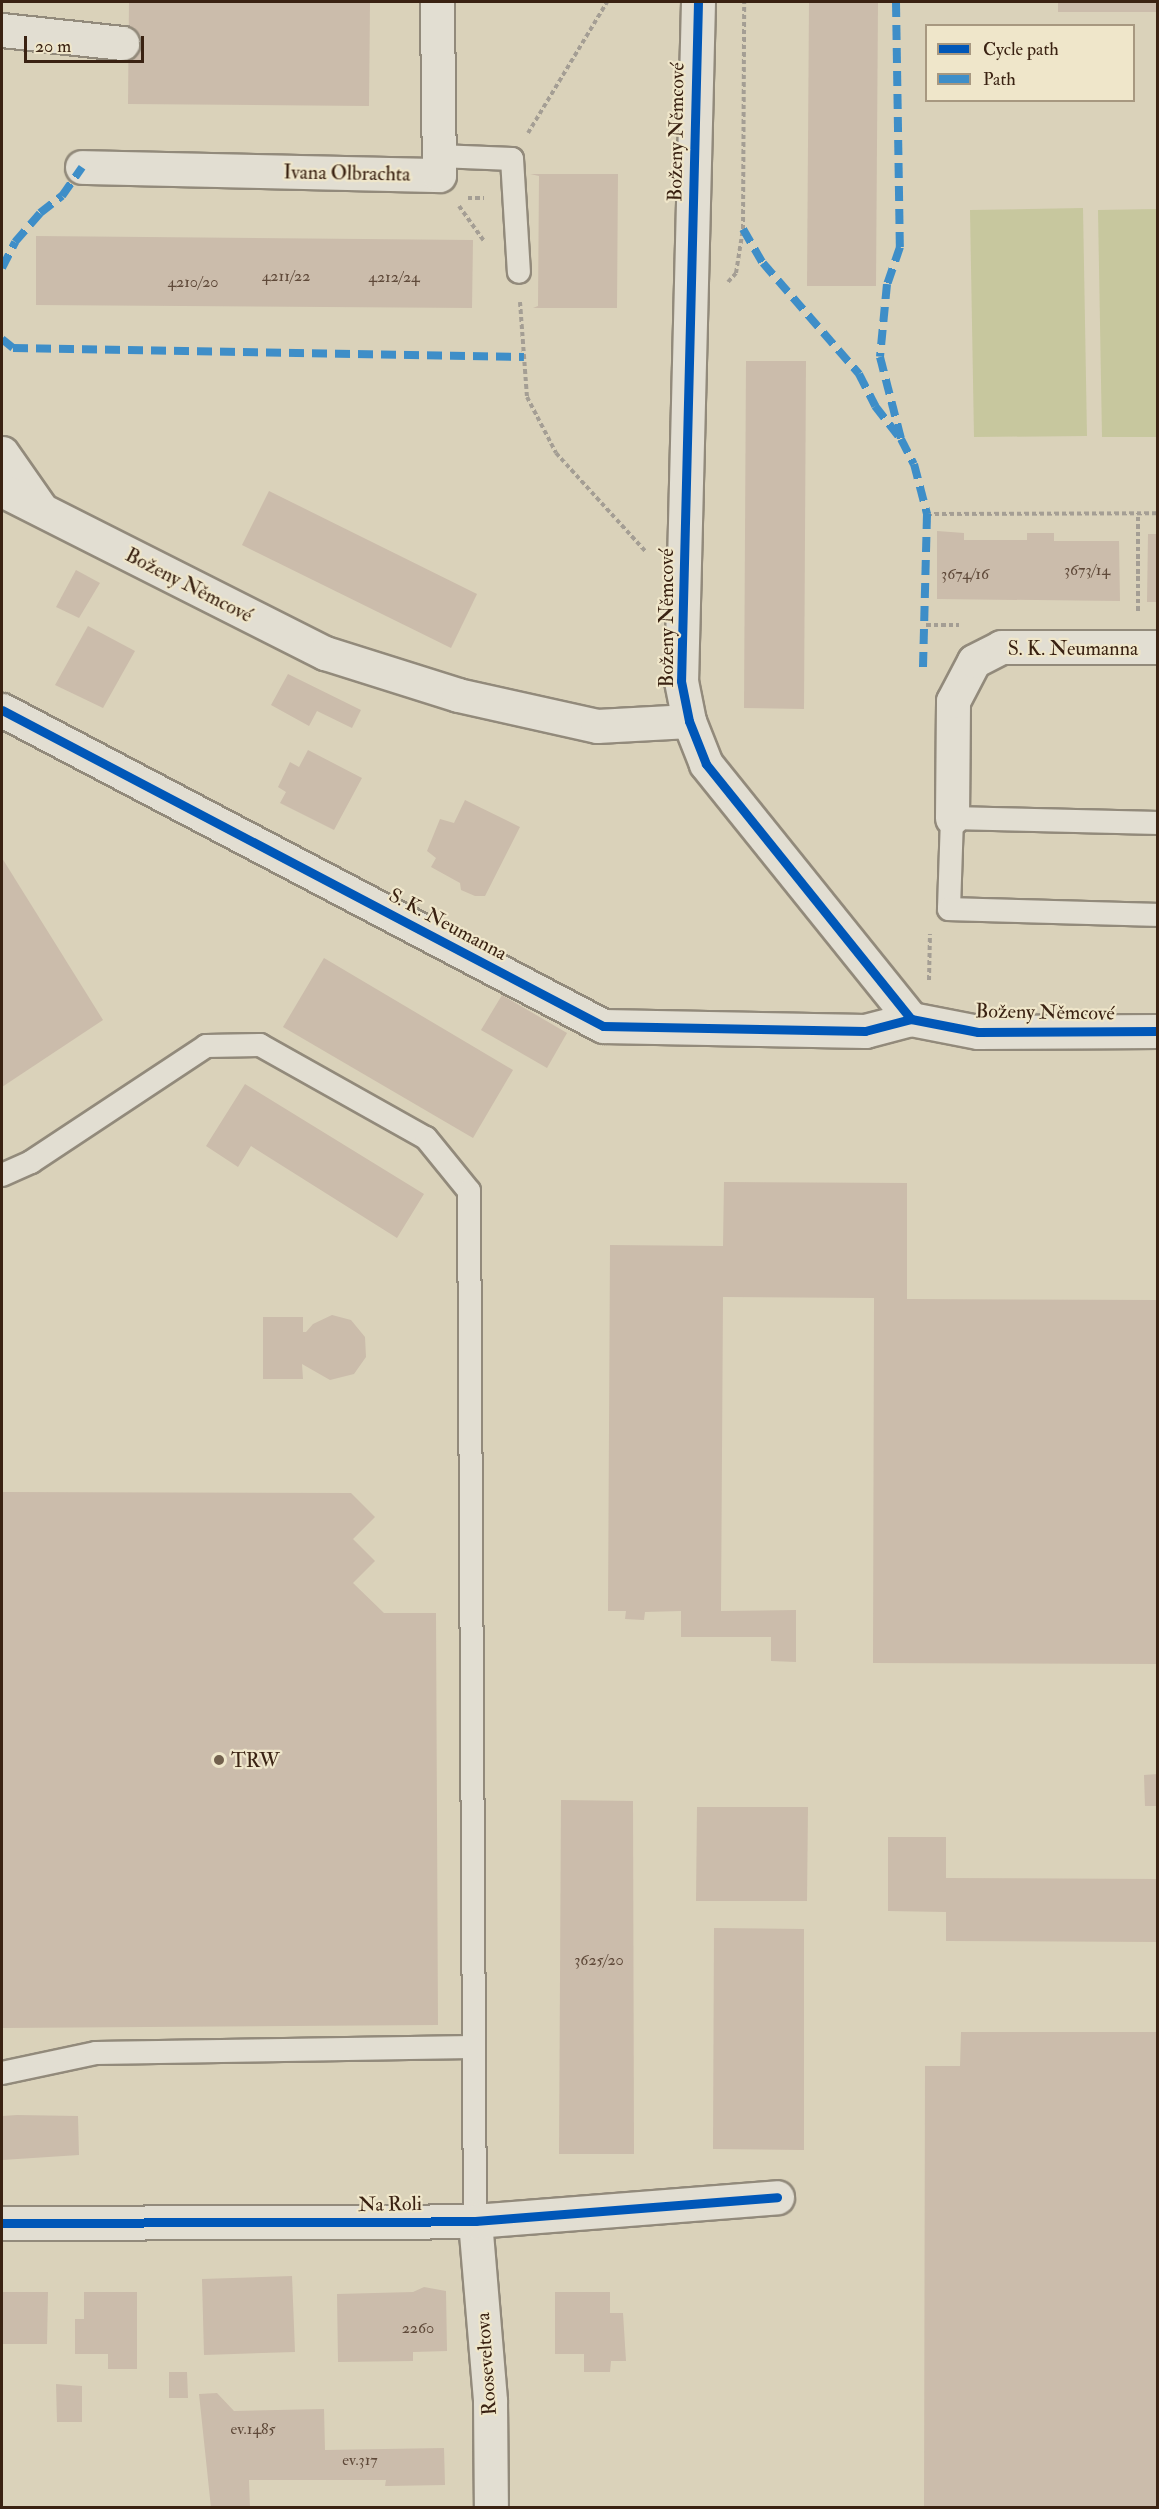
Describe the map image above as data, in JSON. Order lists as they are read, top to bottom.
{
  "streets": {
    "street": [
      "Boženy Němcové",
      "Ivana Olbrachta",
      "S. K. Neumanna",
      "Na Roli",
      "Rooseveltova"
    ]
  },
  "crossings": [
    ["Boženy Němcové", "S. K. Neumanna"],
    ["Na Roli", "Rooseveltova"]
  ],
  "places": ["TRW"],
  "house_numbers": [
    "4211/22",
    "4212/24",
    "4210/20",
    "3673/14",
    "3674/16",
    "3625/20",
    "2260",
    "ev.1485",
    "ev.317"
  ],
  "legend": ["Cycle path", "Path"],
  "scale_bar": "20 m"
}
